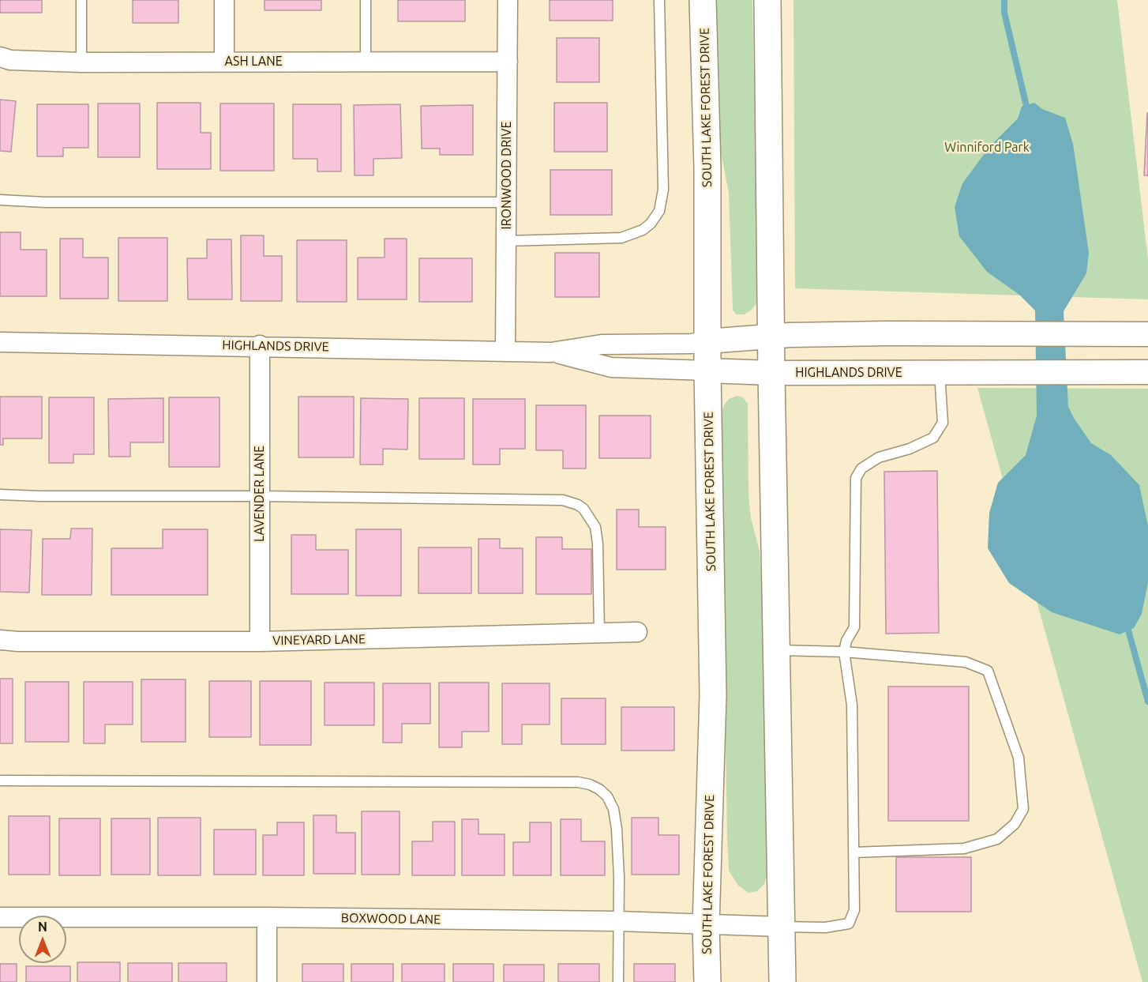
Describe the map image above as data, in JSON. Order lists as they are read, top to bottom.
{
  "streets": {
    "main road": ["SOUTH LAKE FOREST DRIVE"],
    "street": [
      "ASH LANE",
      "IRONWOOD DRIVE",
      "HIGHLANDS DRIVE",
      "LAVENDER LANE",
      "VINEYARD LANE",
      "BOXWOOD LANE"
    ]
  },
  "crossings": [
    ["ASH LANE", "IRONWOOD DRIVE"],
    ["SOUTH LAKE FOREST DRIVE", "HIGHLANDS DRIVE"],
    ["SOUTH LAKE FOREST DRIVE", "BOXWOOD LANE"],
    ["IRONWOOD DRIVE", "HIGHLANDS DRIVE"],
    ["HIGHLANDS DRIVE", "LAVENDER LANE"],
    ["LAVENDER LANE", "VINEYARD LANE"]
  ],
  "parks": ["Winniford Park"],
  "north": "top"
}
